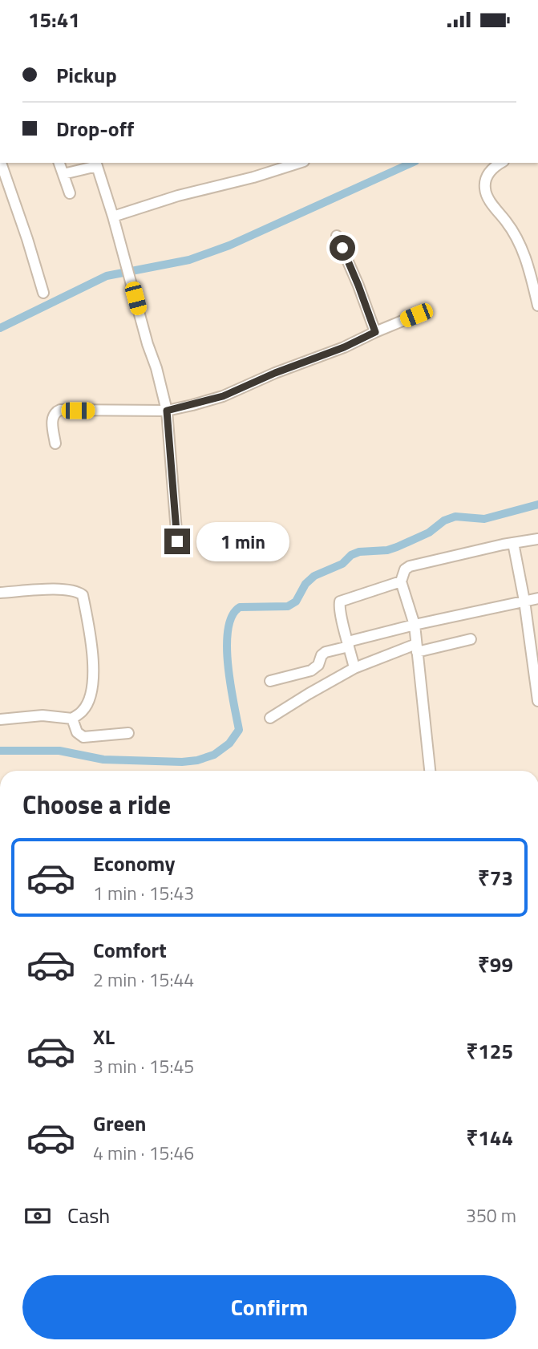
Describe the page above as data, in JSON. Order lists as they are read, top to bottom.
{
  "page": {
    "status": "15:41",
    "banner": ["Pickup", "Drop-off"],
    "bubble": "1 min",
    "heading": "Choose a ride",
    "list": [
      {
        "name": "Economy",
        "note": "1 min · 15:43",
        "value": "₹73"
      },
      {
        "name": "Comfort",
        "note": "2 min · 15:44",
        "value": "₹99"
      },
      {
        "name": "XL",
        "note": "3 min · 15:45",
        "value": "₹125"
      },
      {
        "name": "Green",
        "note": "4 min · 15:46",
        "value": "₹144"
      }
    ],
    "pay": ["Cash", "350 m"],
    "buttons": "Confirm"
  }
}
